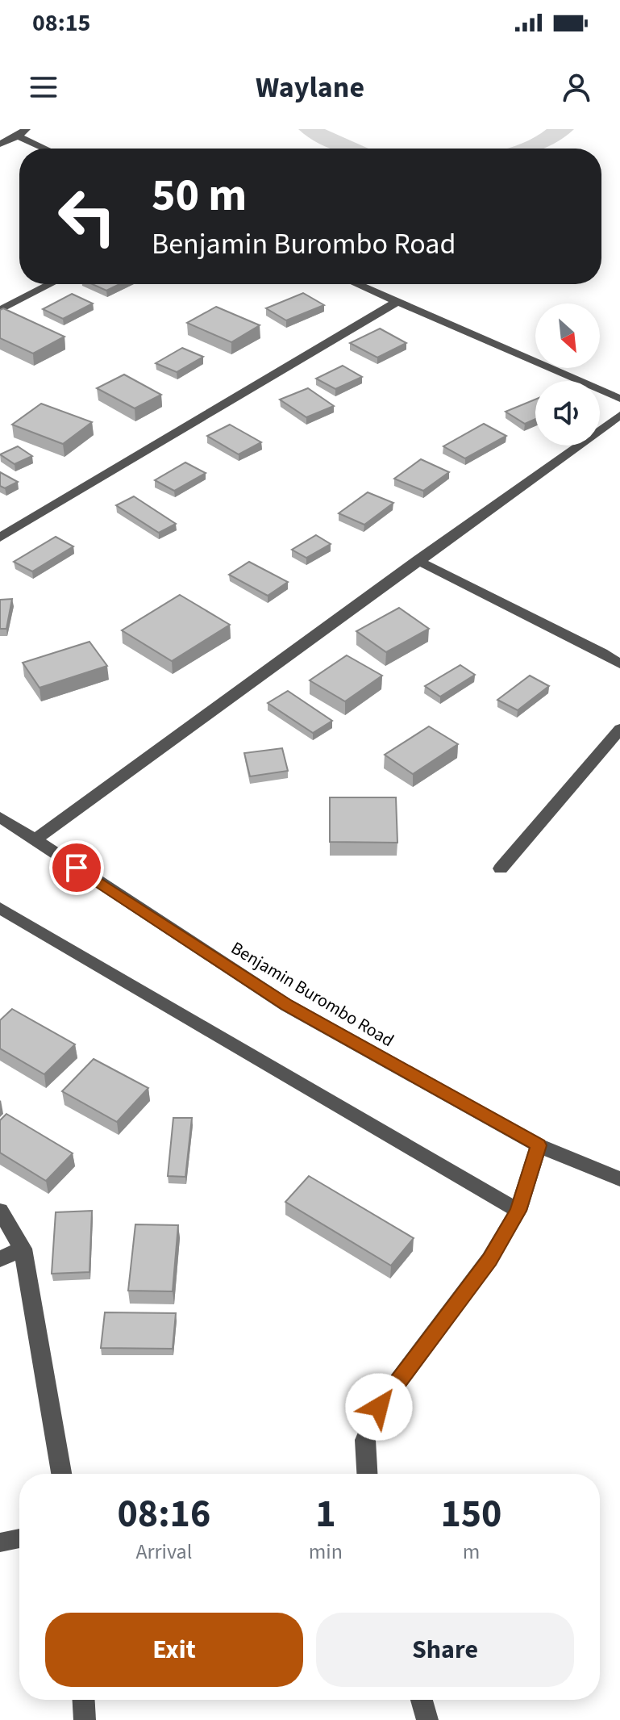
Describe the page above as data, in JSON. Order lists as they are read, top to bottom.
{
  "streets": {
    "street": ["Benjamin Burombo Road"]
  },
  "north": "bottom right",
  "page": {
    "status": "08:15",
    "header": "Waylane",
    "turn": ["50 m", "Benjamin Burombo Road"],
    "eta": [
      "08:16",
      "Arrival",
      "1",
      "min",
      "150",
      "m"
    ],
    "buttons": ["Exit", "Share"]
  }
}
